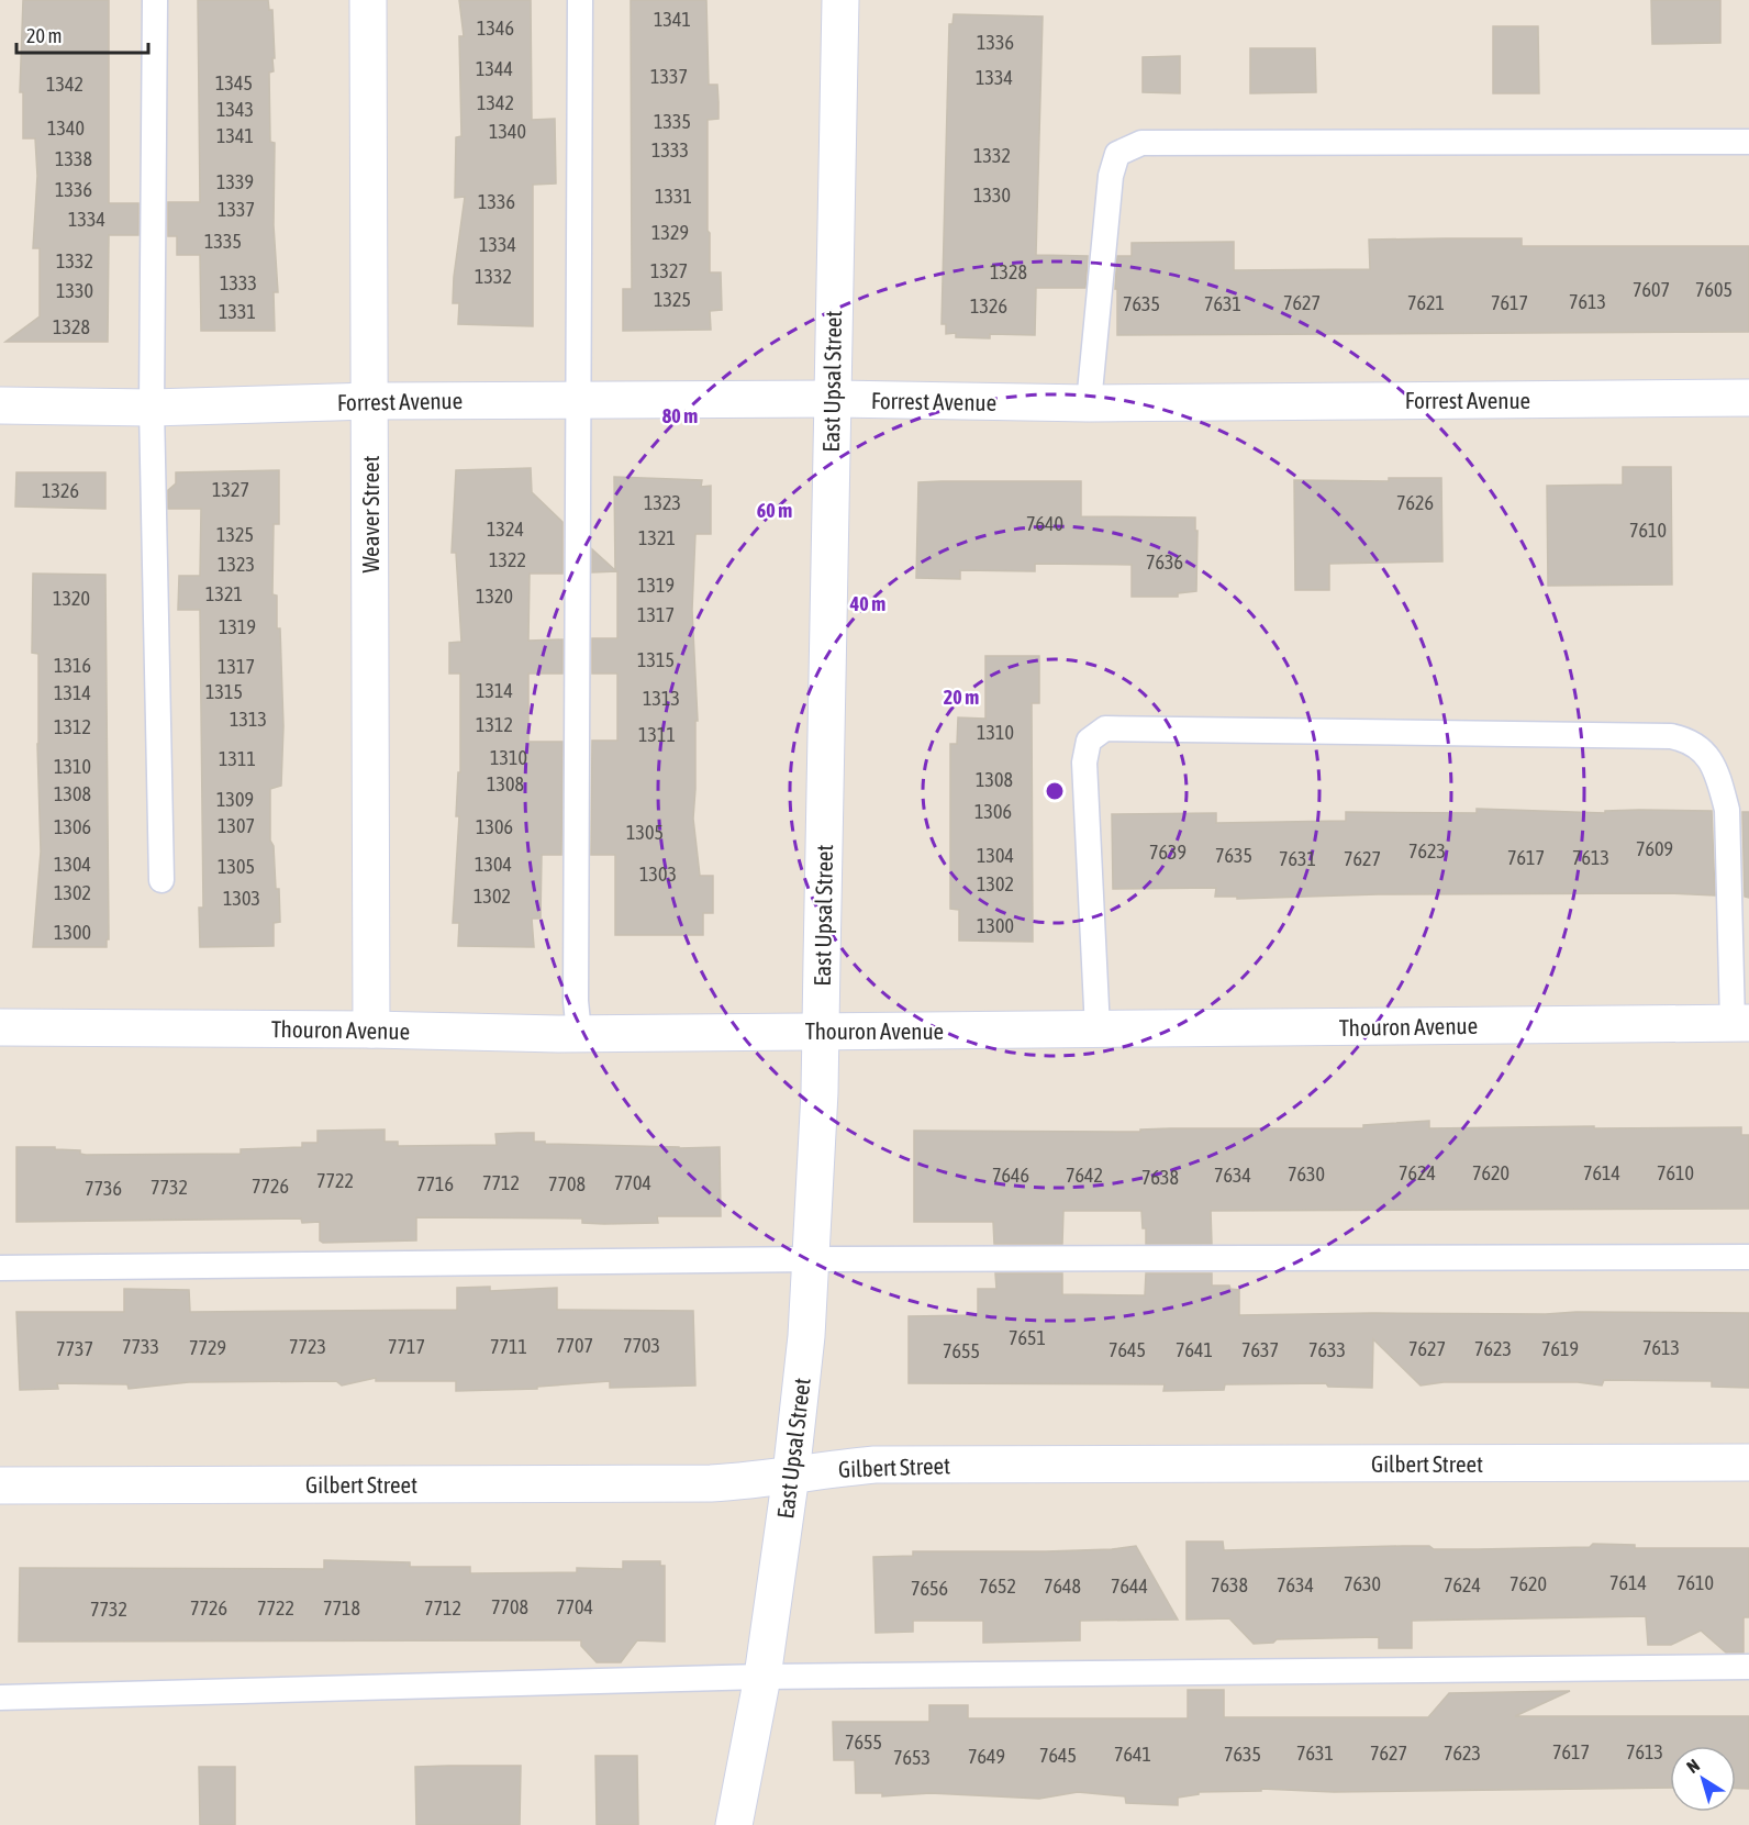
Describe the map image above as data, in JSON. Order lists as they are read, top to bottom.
{
  "streets": {
    "street": [
      "East Upsal Street",
      "Forrest Avenue",
      "Weaver Street",
      "Thouron Avenue",
      "Gilbert Street"
    ]
  },
  "crossings": [
    ["East Upsal Street", "Forrest Avenue"],
    ["East Upsal Street", "Thouron Avenue"],
    ["East Upsal Street", "Gilbert Street"],
    ["Forrest Avenue", "Weaver Street"],
    ["Weaver Street", "Thouron Avenue"]
  ],
  "house_numbers": [
    "1341",
    "1346",
    "1336",
    "1344",
    "1337",
    "1334",
    "1345",
    "1342",
    "1342",
    "1343",
    "1335",
    "1340",
    "1340",
    "1341",
    "1333",
    "1332",
    "1338",
    "1339",
    "1336",
    "1330",
    "1331",
    "1336",
    "1337",
    "1334",
    "1329",
    "1335",
    "1334",
    "1332",
    "1327",
    "1328",
    "1332",
    "1333",
    "7607",
    "7605",
    "1330",
    "1325",
    "7613",
    "7627",
    "7621",
    "7617",
    "7635",
    "7631",
    "1326",
    "1331",
    "1328",
    "1327",
    "1326",
    "1323",
    "7626",
    "7640",
    "1324",
    "7610",
    "1325",
    "1321",
    "1322",
    "7636",
    "1323",
    "1319",
    "1321",
    "1320",
    "1320",
    "1317",
    "1319",
    "1315",
    "1316",
    "1317",
    "1314",
    "1315",
    "1314",
    "1313",
    "1313",
    "1312",
    "1312",
    "1310",
    "1311",
    "1310",
    "1311",
    "1310",
    "1308",
    "1308",
    "1308",
    "1309",
    "1306",
    "1307",
    "1306",
    "1306",
    "1305",
    "7609",
    "7623",
    "7639",
    "1304",
    "7635",
    "7617",
    "7613",
    "7631",
    "7627",
    "1304",
    "1304",
    "1305",
    "1303",
    "1302",
    "1302",
    "1302",
    "1303",
    "1300",
    "1300",
    "7624",
    "7620",
    "7614",
    "7610",
    "7630",
    "7646",
    "7642",
    "7634",
    "7638",
    "7722",
    "7712",
    "7704",
    "7716",
    "7708",
    "7726",
    "7732",
    "7736",
    "7651",
    "7707",
    "7703",
    "7733",
    "7723",
    "7717",
    "7711",
    "7729",
    "7613",
    "7737",
    "7627",
    "7623",
    "7619",
    "7645",
    "7641",
    "7637",
    "7633",
    "7655",
    "7614",
    "7610",
    "7630",
    "7620",
    "7638",
    "7634",
    "7624",
    "7652",
    "7648",
    "7644",
    "7656",
    "7708",
    "7704",
    "7726",
    "7722",
    "7718",
    "7712",
    "7732",
    "7655",
    "7617",
    "7613",
    "7631",
    "7627",
    "7623",
    "7641",
    "7635",
    "7645",
    "7649",
    "7653"
  ],
  "scale_bar": "20 m",
  "north": "top left",
  "rings": [
    "80 m",
    "60 m",
    "40 m",
    "20 m"
  ]
}
